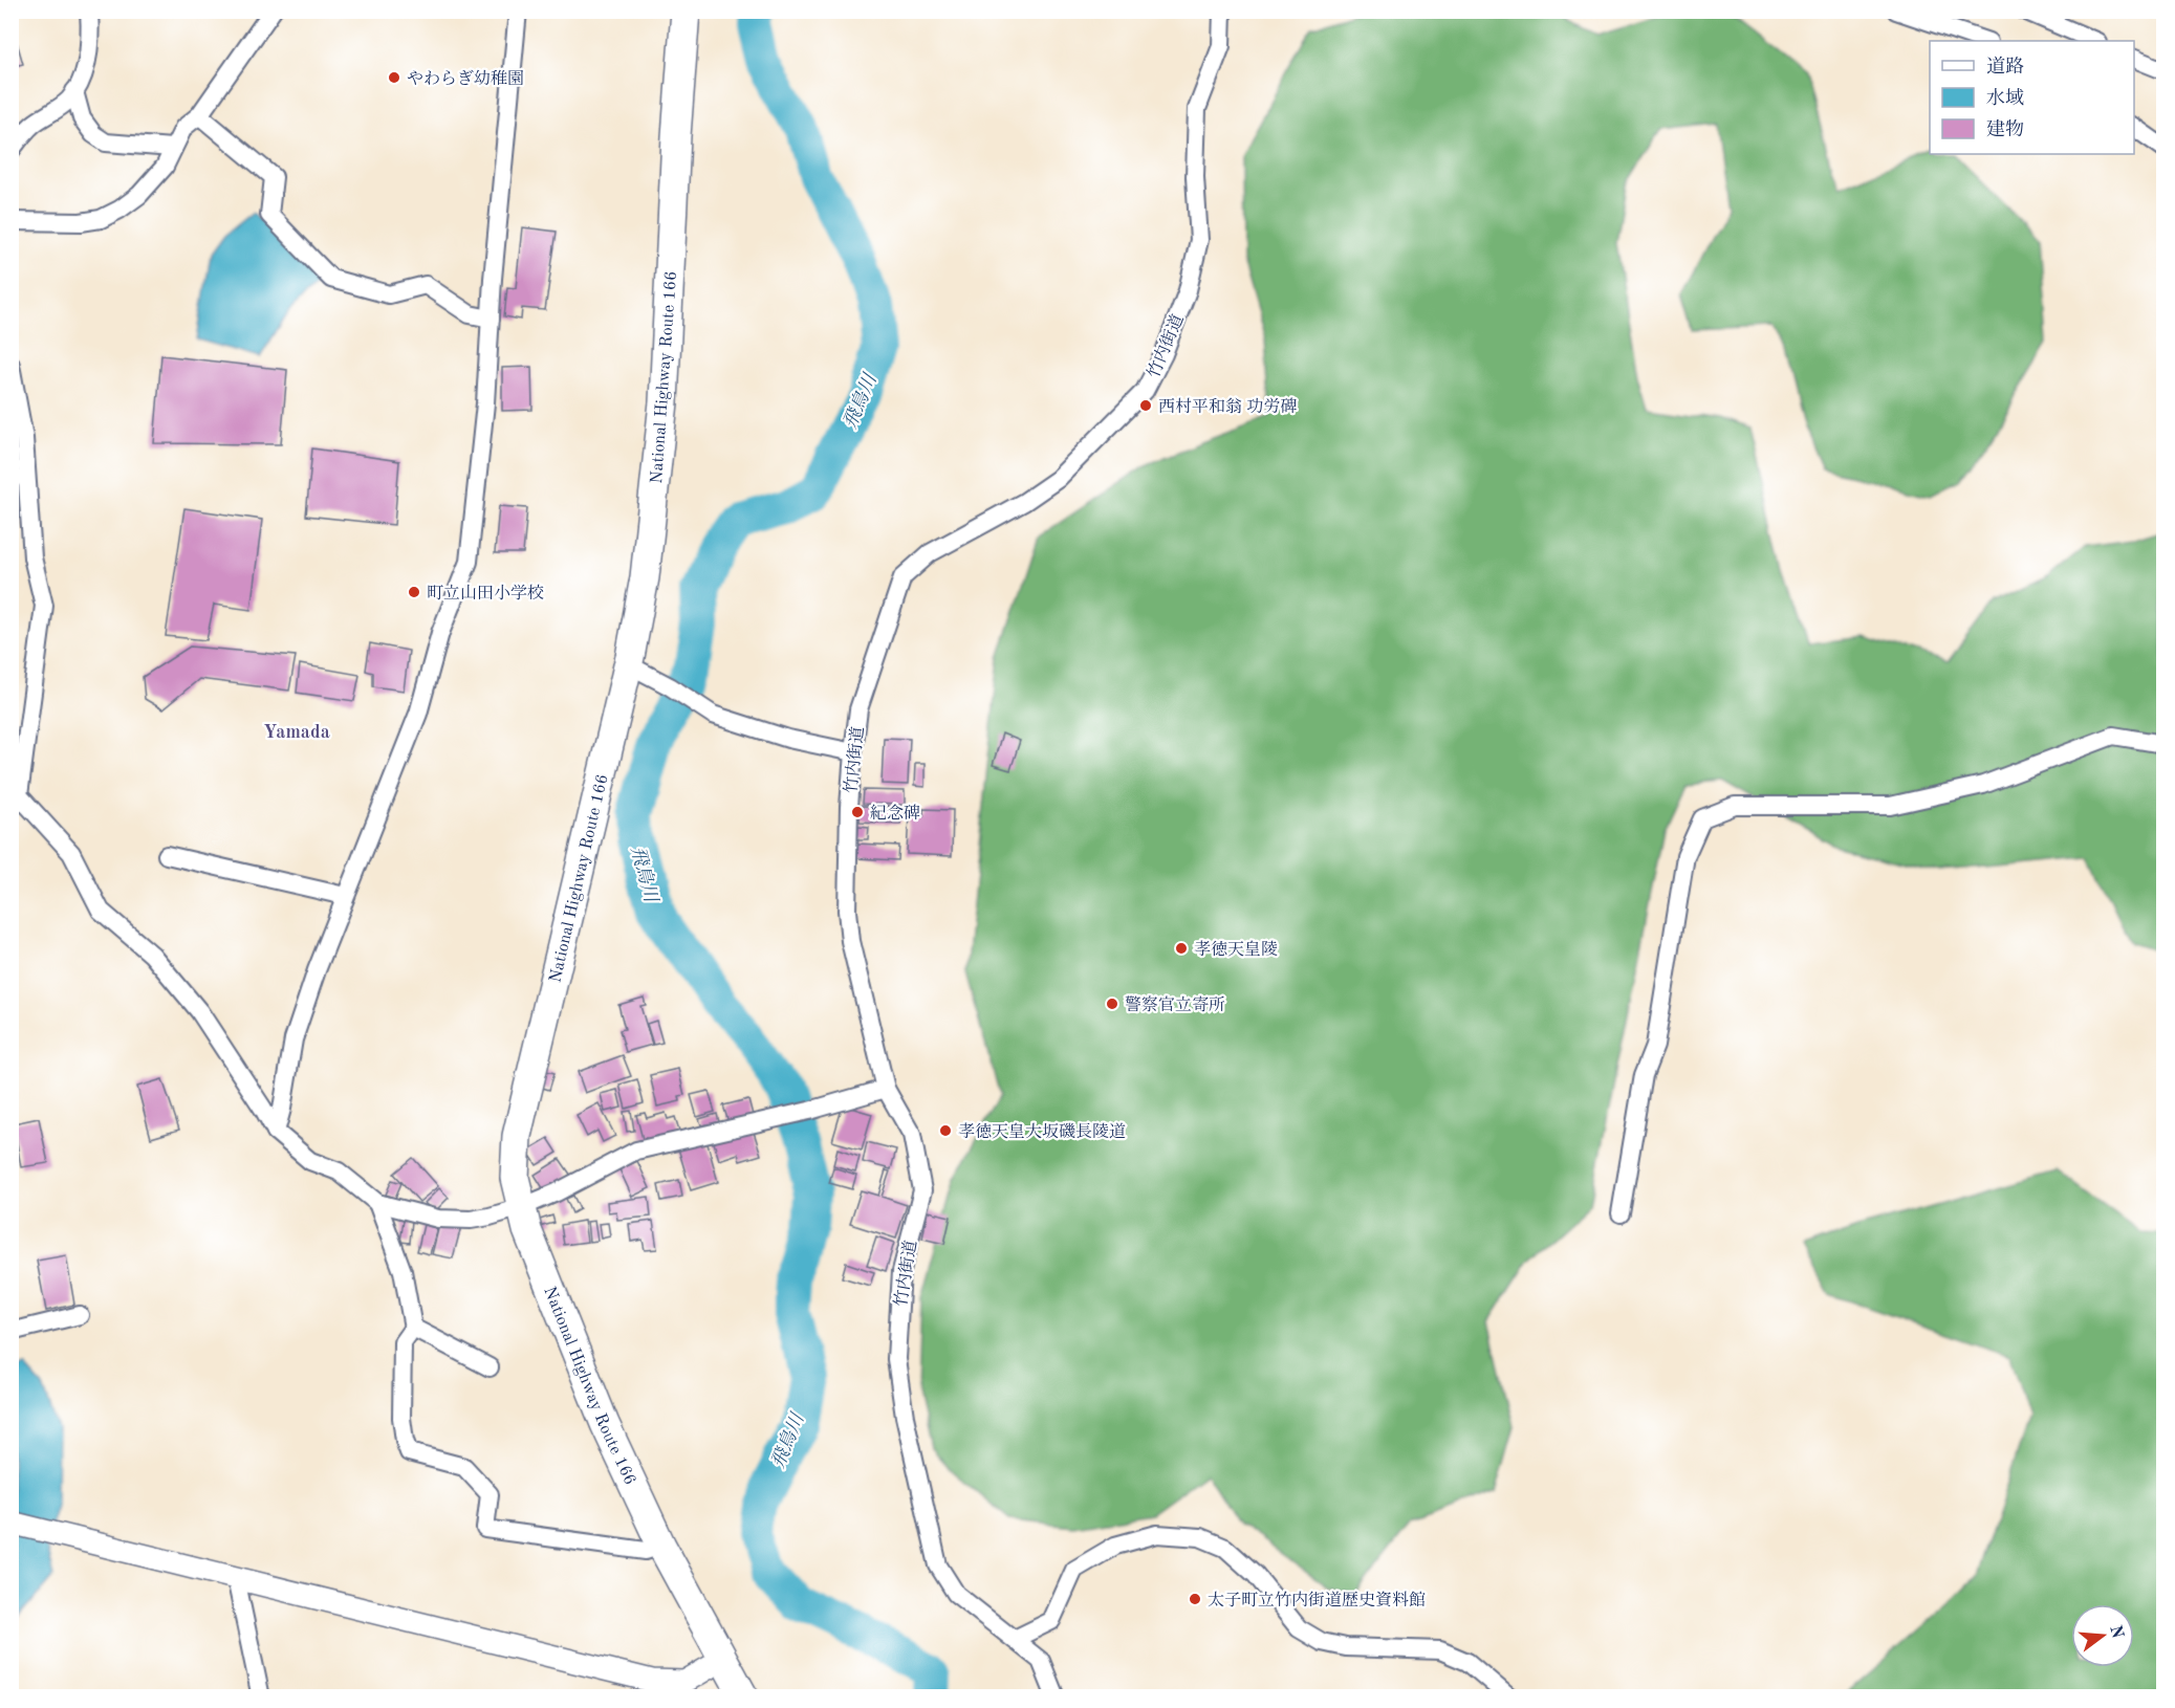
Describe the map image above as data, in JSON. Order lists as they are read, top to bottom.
{
  "streets": {
    "highway": ["National Highway Route 166"],
    "street": ["竹内街道"]
  },
  "districts": ["Yamada"],
  "water": ["飛鳥川"],
  "places": [
    "やわらぎ幼稚園",
    "西村平和翁 功労碑",
    "町立山田小学校",
    "紀念碑",
    "孝徳天皇陵",
    "警察官立寄所",
    "孝徳天皇大坂磯長陵道",
    "太子町立竹内街道歴史資料館"
  ],
  "legend": ["道路", "水域", "建物"],
  "north": "right"
}
